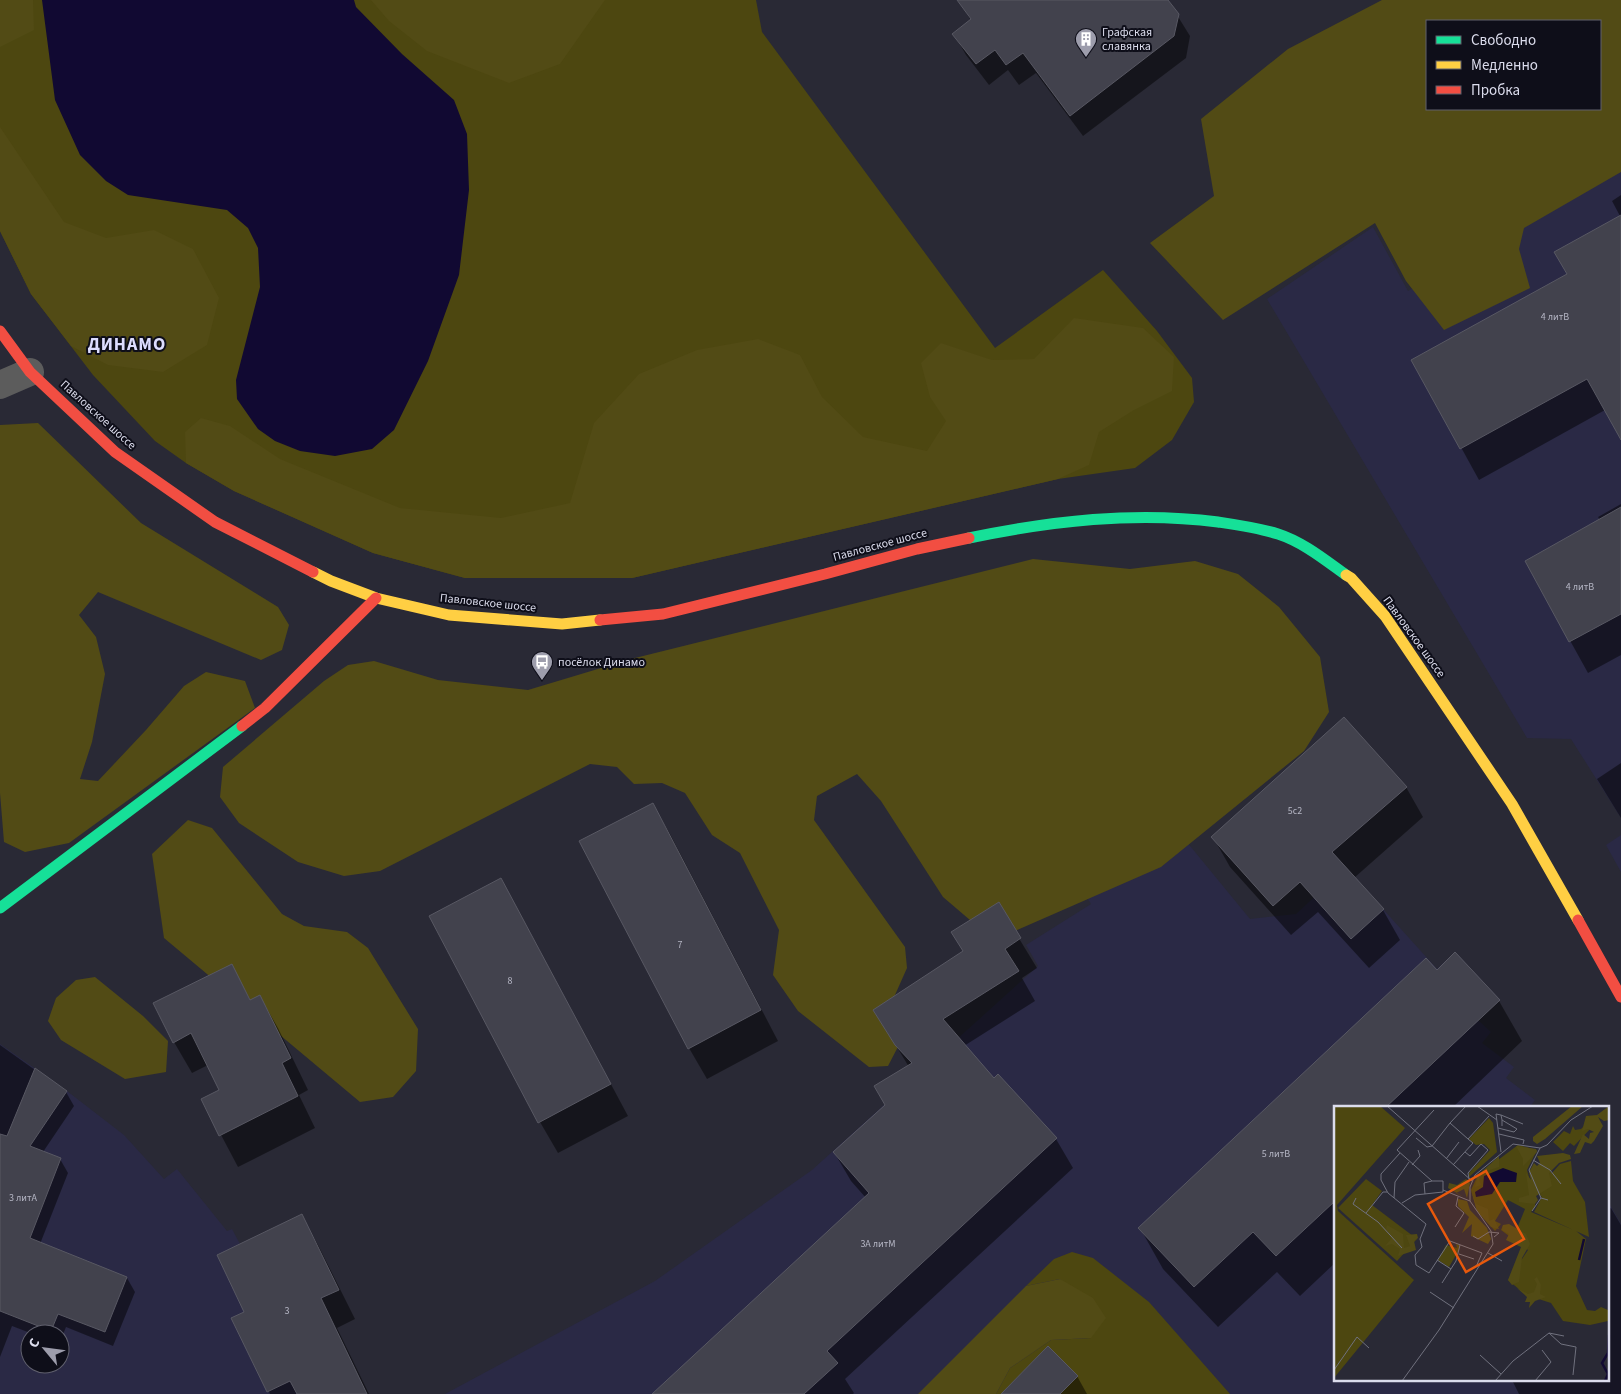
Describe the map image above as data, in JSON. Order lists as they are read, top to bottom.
{
  "streets": {
    "main road": ["Павловское шоссе"]
  },
  "districts": ["ДИНАМО"],
  "places": {
    "building": ["Графская славянка"],
    "bus stop": ["посёлок Динамо"]
  },
  "house_numbers": [
    "4 литВ",
    "4 литВ",
    "5с2",
    "7",
    "8",
    "5 литВ",
    "3 литА",
    "3А литМ",
    "3"
  ],
  "legend": ["Свободно", "Медленно", "Пробка"],
  "north": "top left"
}
